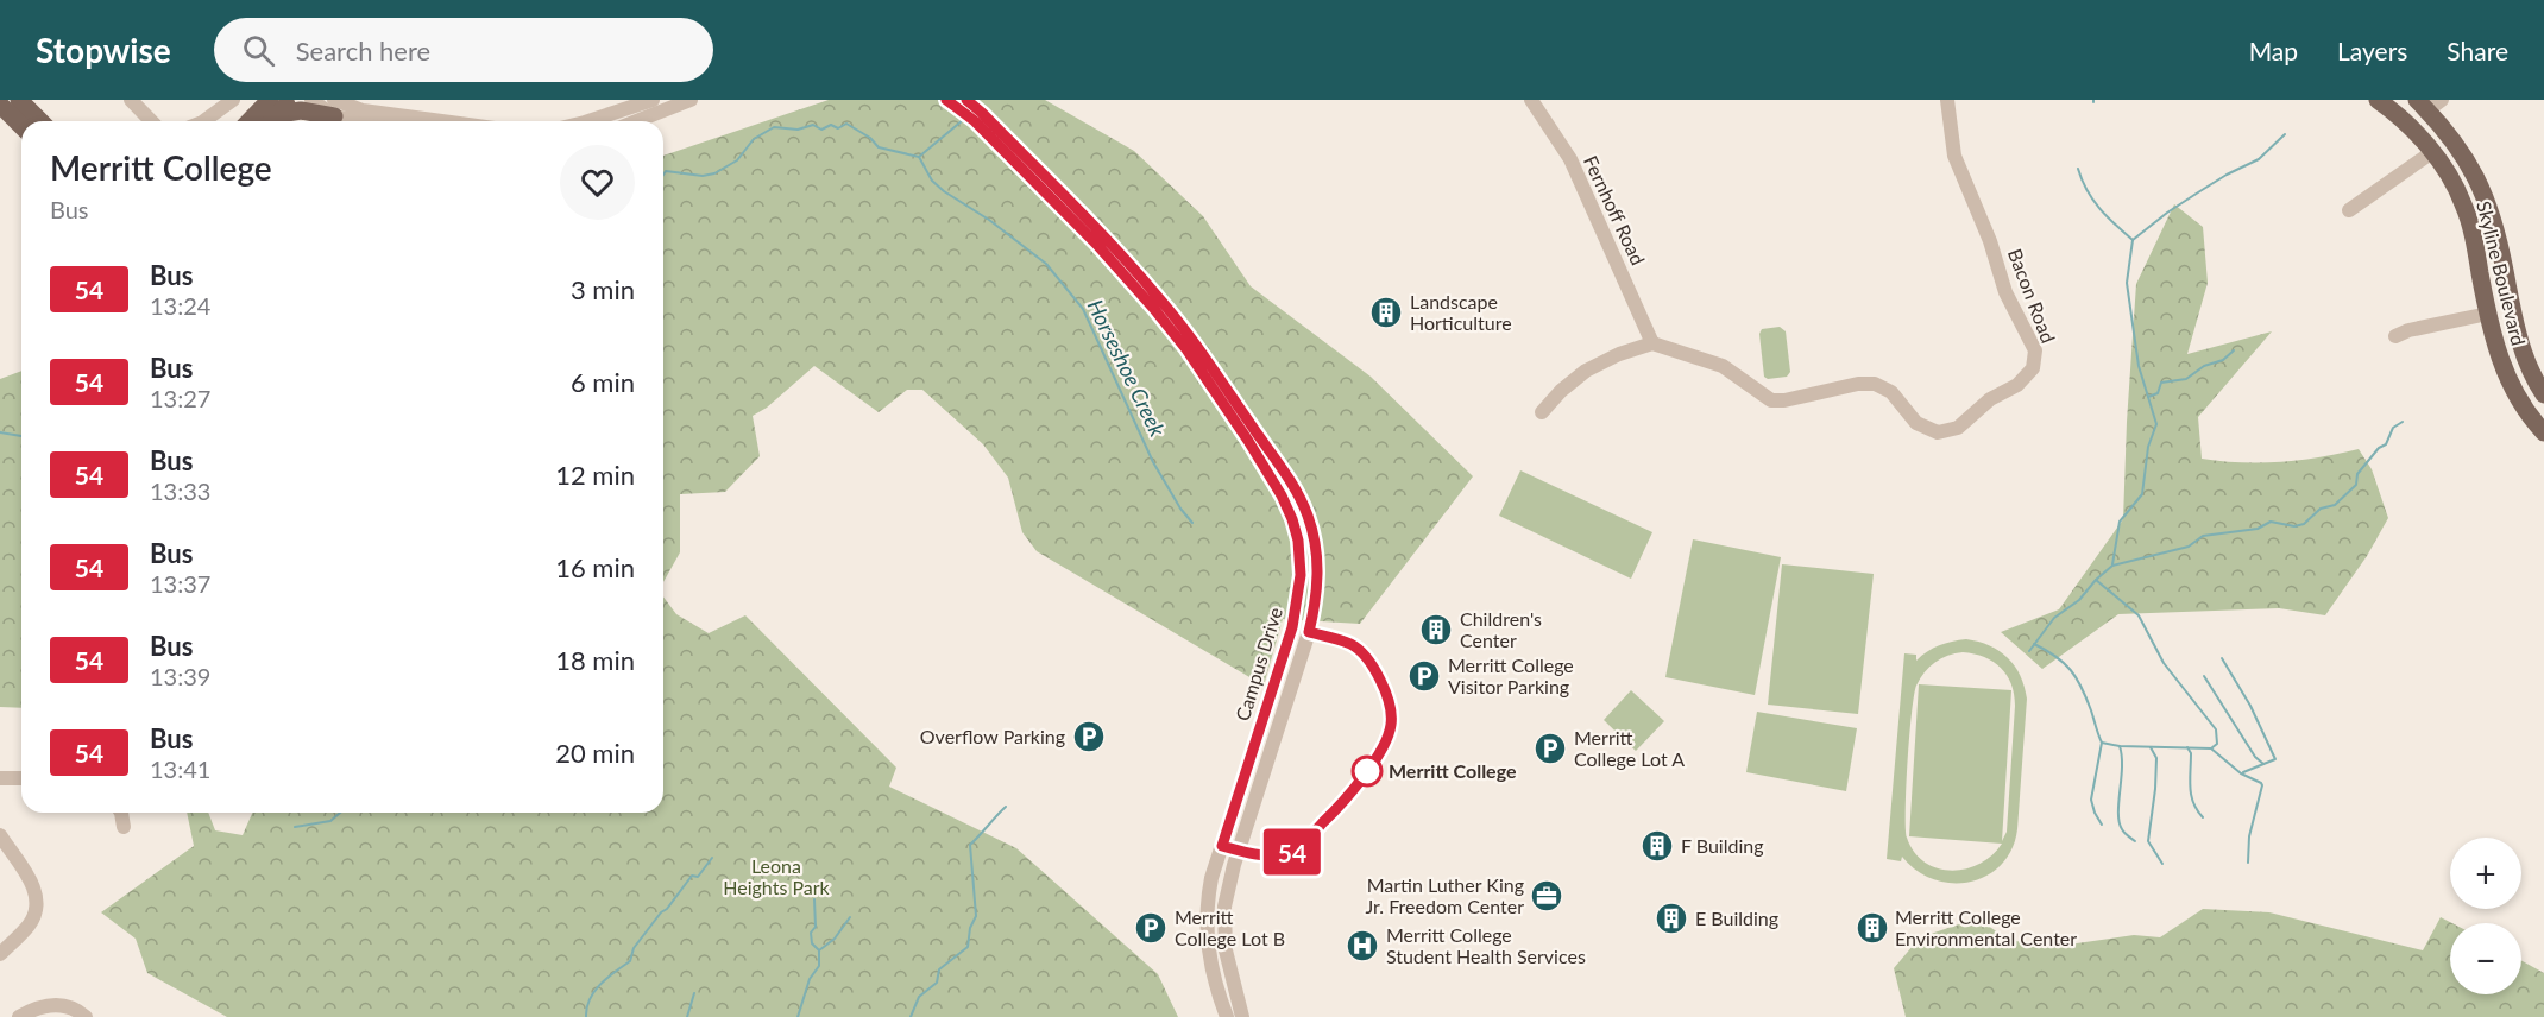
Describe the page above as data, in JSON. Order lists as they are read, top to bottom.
{
  "streets": {
    "main road": ["Skyline Boulevard"],
    "street": ["Fernhoff Road", "Bacon Road", "Campus Drive"]
  },
  "crossings": [
    ["Fernhoff Road", "Bacon Road"]
  ],
  "water": ["Horseshoe Creek"],
  "parks": ["Leona Heights Park"],
  "places": {
    "building": [
      "Landscape Horticulture",
      "Children's Center",
      "F Building",
      "E Building",
      "Merritt College Environmental Center"
    ],
    "parking": [
      "Merritt College Visitor Parking",
      "Overflow Parking",
      "Merritt College Lot A",
      "Merritt College Lot B"
    ],
    "other": ["Merritt College"],
    "office": ["Martin Luther King Jr. Freedom Center"],
    "hospital": ["Merritt College Student Health Services"]
  },
  "lines": ["bus line 54"],
  "page": {
    "header": "Stopwise",
    "search": "Search here",
    "nav": ["Map", "Layers", "Share"],
    "on_map": "54",
    "heading": ["Merritt College", "Bus"],
    "list": [
      {
        "mark": "54",
        "name": "Bus",
        "note": "13:24",
        "value": "3 min"
      },
      {
        "mark": "54",
        "name": "Bus",
        "note": "13:27",
        "value": "6 min"
      },
      {
        "mark": "54",
        "name": "Bus",
        "note": "13:33",
        "value": "12 min"
      },
      {
        "mark": "54",
        "name": "Bus",
        "note": "13:37",
        "value": "16 min"
      },
      {
        "mark": "54",
        "name": "Bus",
        "note": "13:39",
        "value": "18 min"
      },
      {
        "mark": "54",
        "name": "Bus",
        "note": "13:41",
        "value": "20 min"
      }
    ],
    "map_buttons": ["+", "−"]
  }
}
